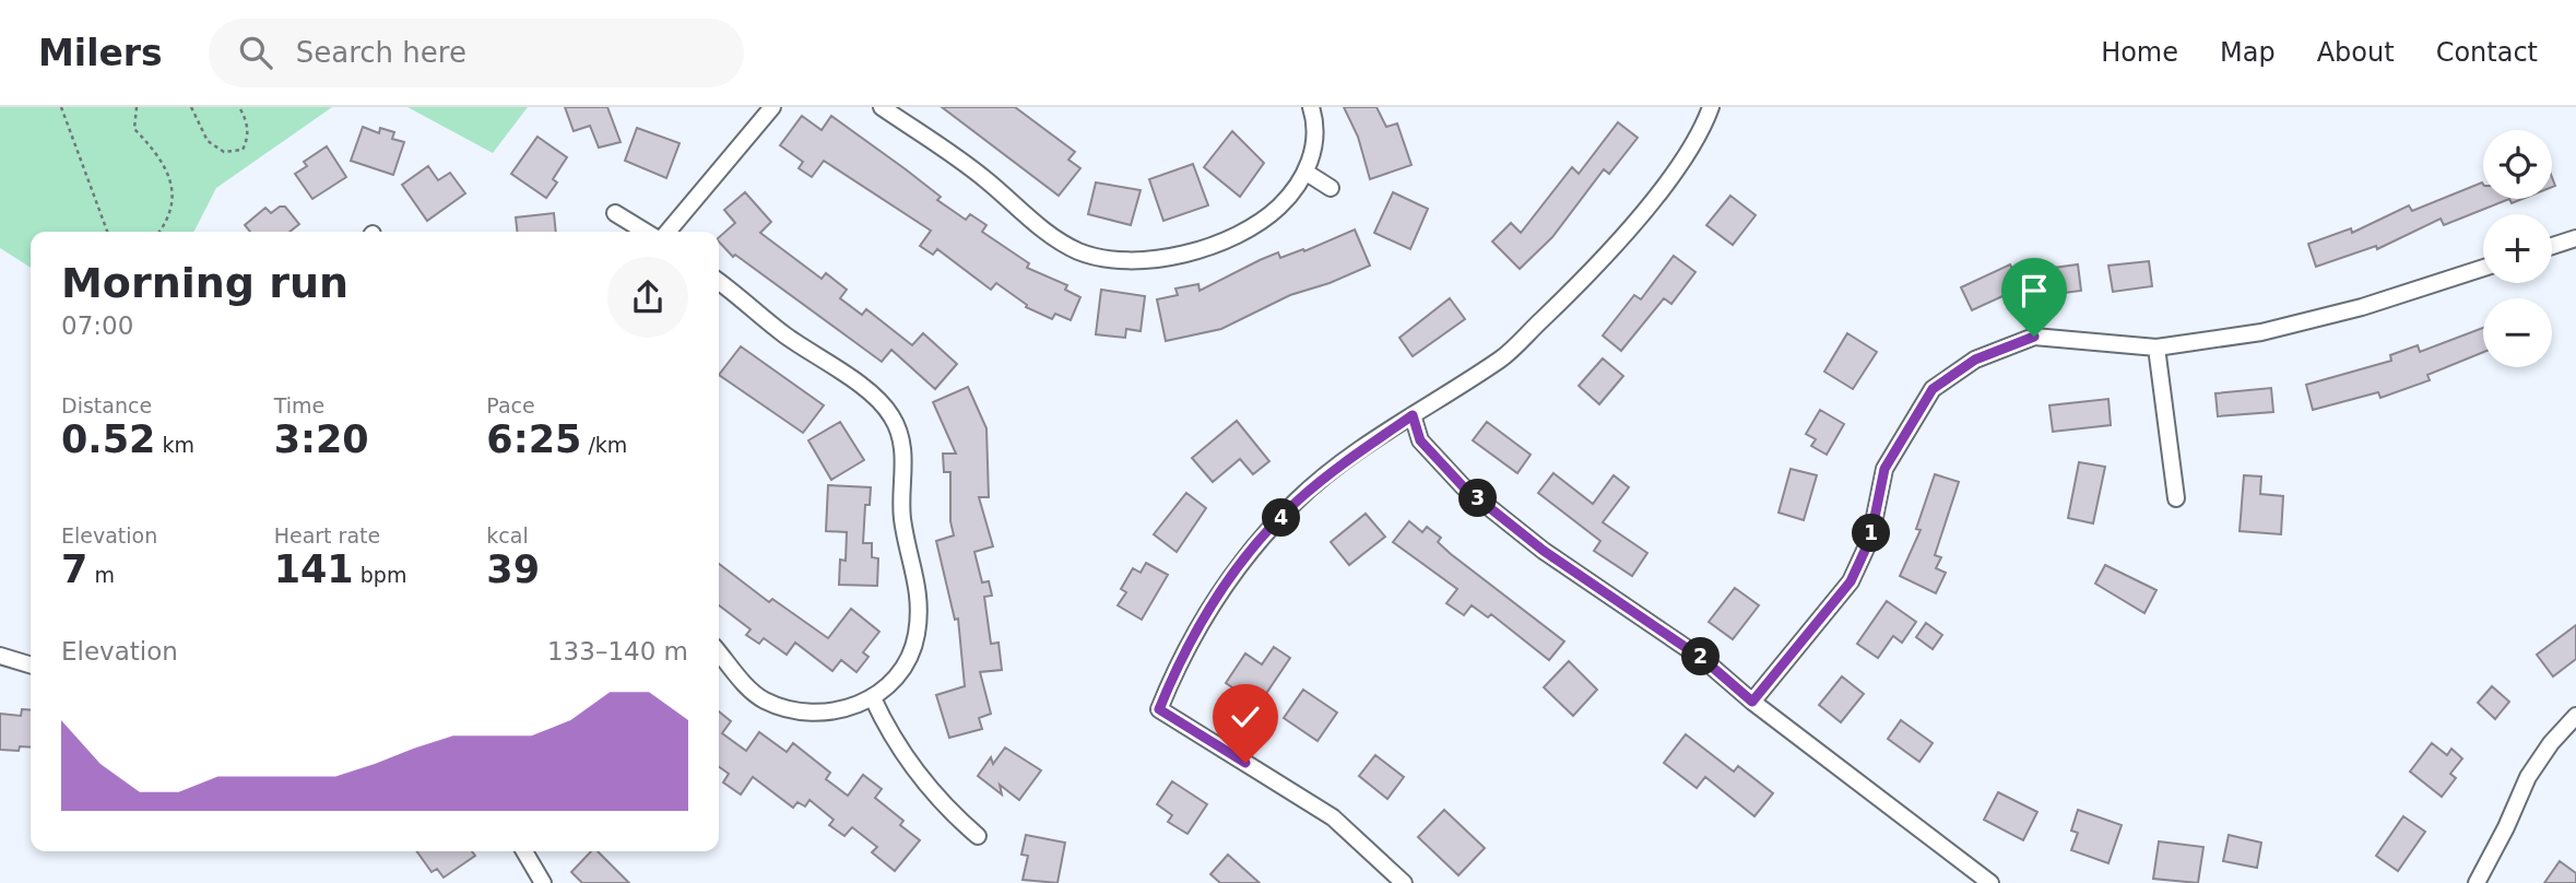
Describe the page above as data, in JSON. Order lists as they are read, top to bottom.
{
  "page": {
    "header": "Milers",
    "search": "Search here",
    "nav": [
      "Home",
      "Map",
      "About",
      "Contact"
    ],
    "map_buttons": ["+", "−"],
    "heading": ["Morning run", "07:00"],
    "stats": [
      ["Distance", "0.52 km"],
      ["Time", "3:20"],
      ["Pace", "6:25 /km"],
      ["Elevation", "7 m"],
      ["Heart rate", "141 bpm"],
      ["kcal", "39"]
    ],
    "pins": [
      "3",
      "4",
      "1",
      "2"
    ],
    "chart": ["Elevation", "133–140 m"]
  }
}
